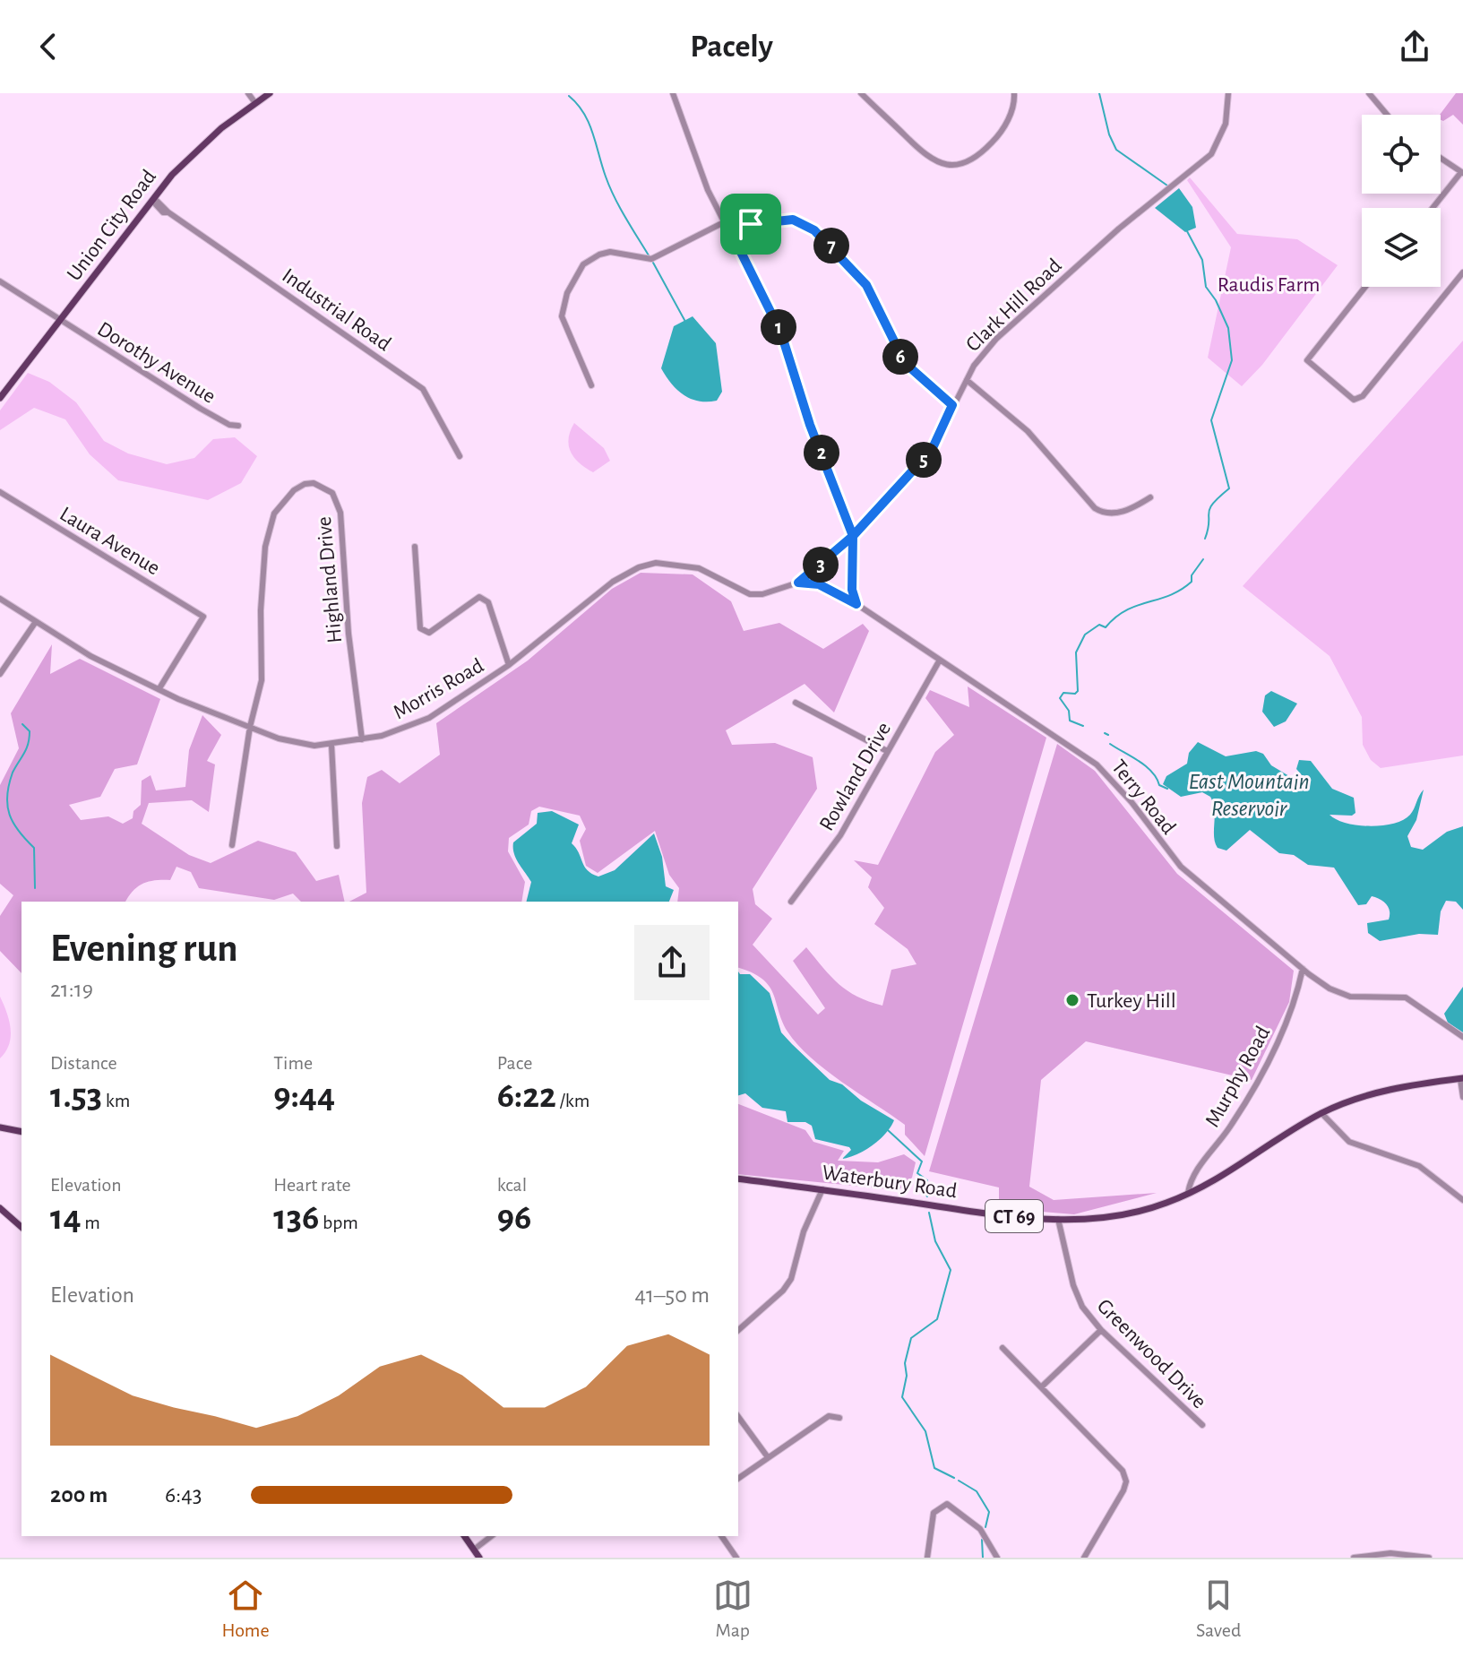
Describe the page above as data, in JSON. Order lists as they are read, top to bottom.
{
  "streets": {
    "main road": ["Union City Road", "Waterbury Road", "CT 69"],
    "street": [
      "Clark Hill Road",
      "Industrial Road",
      "Dorothy Avenue",
      "Laura Avenue",
      "Highland Drive",
      "Morris Road",
      "Rowland Drive",
      "Terry Road",
      "Murphy Road",
      "Greenwood Drive"
    ]
  },
  "crossings": [
    ["Union City Road", "Industrial Road"],
    ["Union City Road", "Dorothy Avenue"],
    ["Clark Hill Road", "Morris Road"],
    ["Clark Hill Road", "Terry Road"],
    ["Laura Avenue", "Morris Road"],
    ["Highland Drive", "Morris Road"],
    ["Morris Road", "Terry Road"],
    ["Rowland Drive", "Terry Road"],
    ["Terry Road", "Murphy Road"],
    ["Murphy Road", "Waterbury Road"],
    ["Waterbury Road", "CT 69"],
    ["Waterbury Road", "Greenwood Drive"]
  ],
  "water": ["East Mountain Reservoir"],
  "parks": ["Raudis Farm"],
  "places": ["Turkey Hill"],
  "page": {
    "header": "Pacely",
    "pins": [
      "7",
      "1",
      "6",
      "2",
      "5",
      "3"
    ],
    "heading": ["Evening run", "21:19"],
    "stats": [
      ["Distance", "1.53 km"],
      ["Time", "9:44"],
      ["Pace", "6:22 /km"],
      ["Elevation", "14 m"],
      ["Heart rate", "136 bpm"],
      ["kcal", "96"]
    ],
    "chart": ["Elevation", "41–50 m"],
    "list": [
      {
        "name": "200 m",
        "note": "6:43"
      }
    ],
    "tabs": ["Home", "Map", "Saved"]
  }
}
